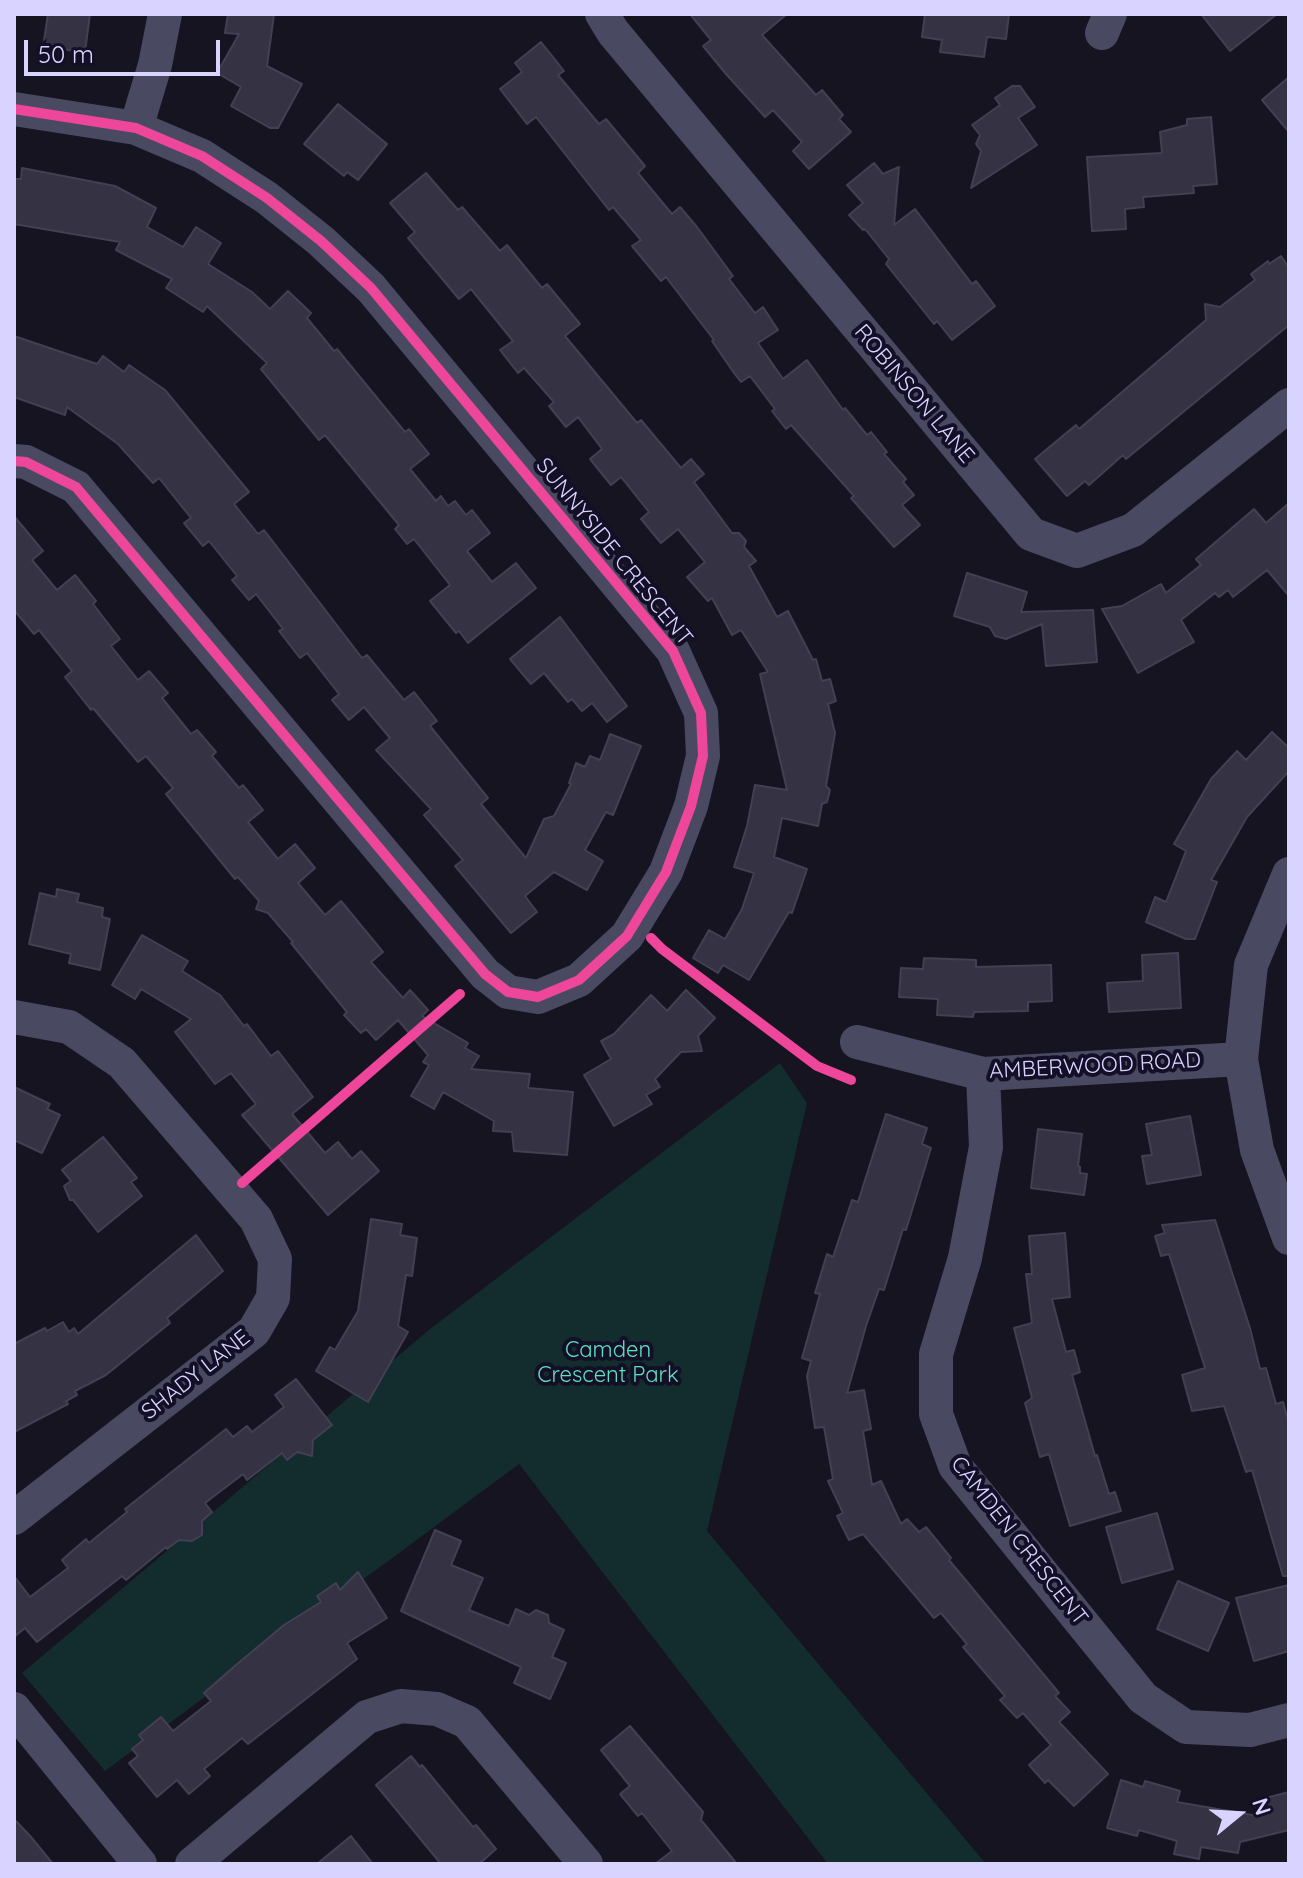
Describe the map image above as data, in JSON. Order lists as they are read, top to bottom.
{
  "streets": {
    "street": [
      "ROBINSON LANE",
      "SUNNYSIDE CRESCENT",
      "AMBERWOOD ROAD",
      "SHADY LANE",
      "CAMDEN CRESCENT"
    ]
  },
  "crossings": [
    ["AMBERWOOD ROAD", "CAMDEN CRESCENT"]
  ],
  "parks": ["Camden Crescent Park"],
  "scale_bar": "50 m",
  "north": "right"
}
